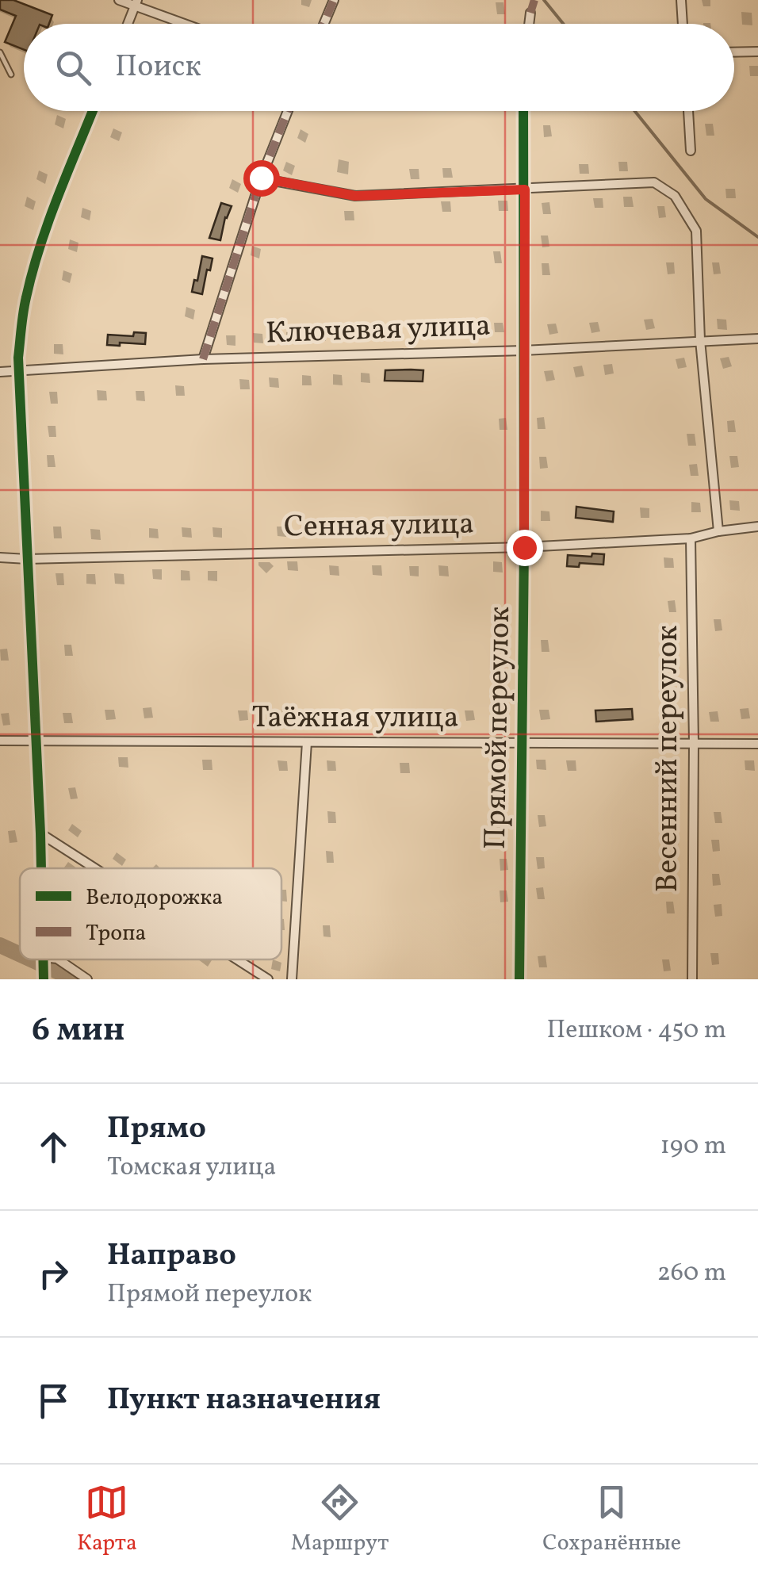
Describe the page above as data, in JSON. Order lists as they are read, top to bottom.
{
  "streets": {
    "street": [
      "Ключевая улица",
      "Сенная улица",
      "Таёжная улица",
      "Прямой переулок",
      "Весенний переулок"
    ]
  },
  "crossings": [
    ["Ключевая улица", "Прямой переулок"],
    ["Сенная улица", "Прямой переулок"],
    ["Сенная улица", "Весенний переулок"],
    ["Таёжная улица", "Прямой переулок"],
    ["Таёжная улица", "Весенний переулок"]
  ],
  "legend": ["Велодорожка", "Тропа"],
  "page": {
    "search": "Поиск",
    "heading": ["6 мин", "Пешком · 450 m"],
    "list": [
      ["Прямо", "Томская улица", "190 m"],
      ["Направо", "Прямой переулок", "260 m"],
      "Пункт назначения"
    ],
    "nav": ["Карта", "Маршрут", "Сохранённые"]
  }
}
